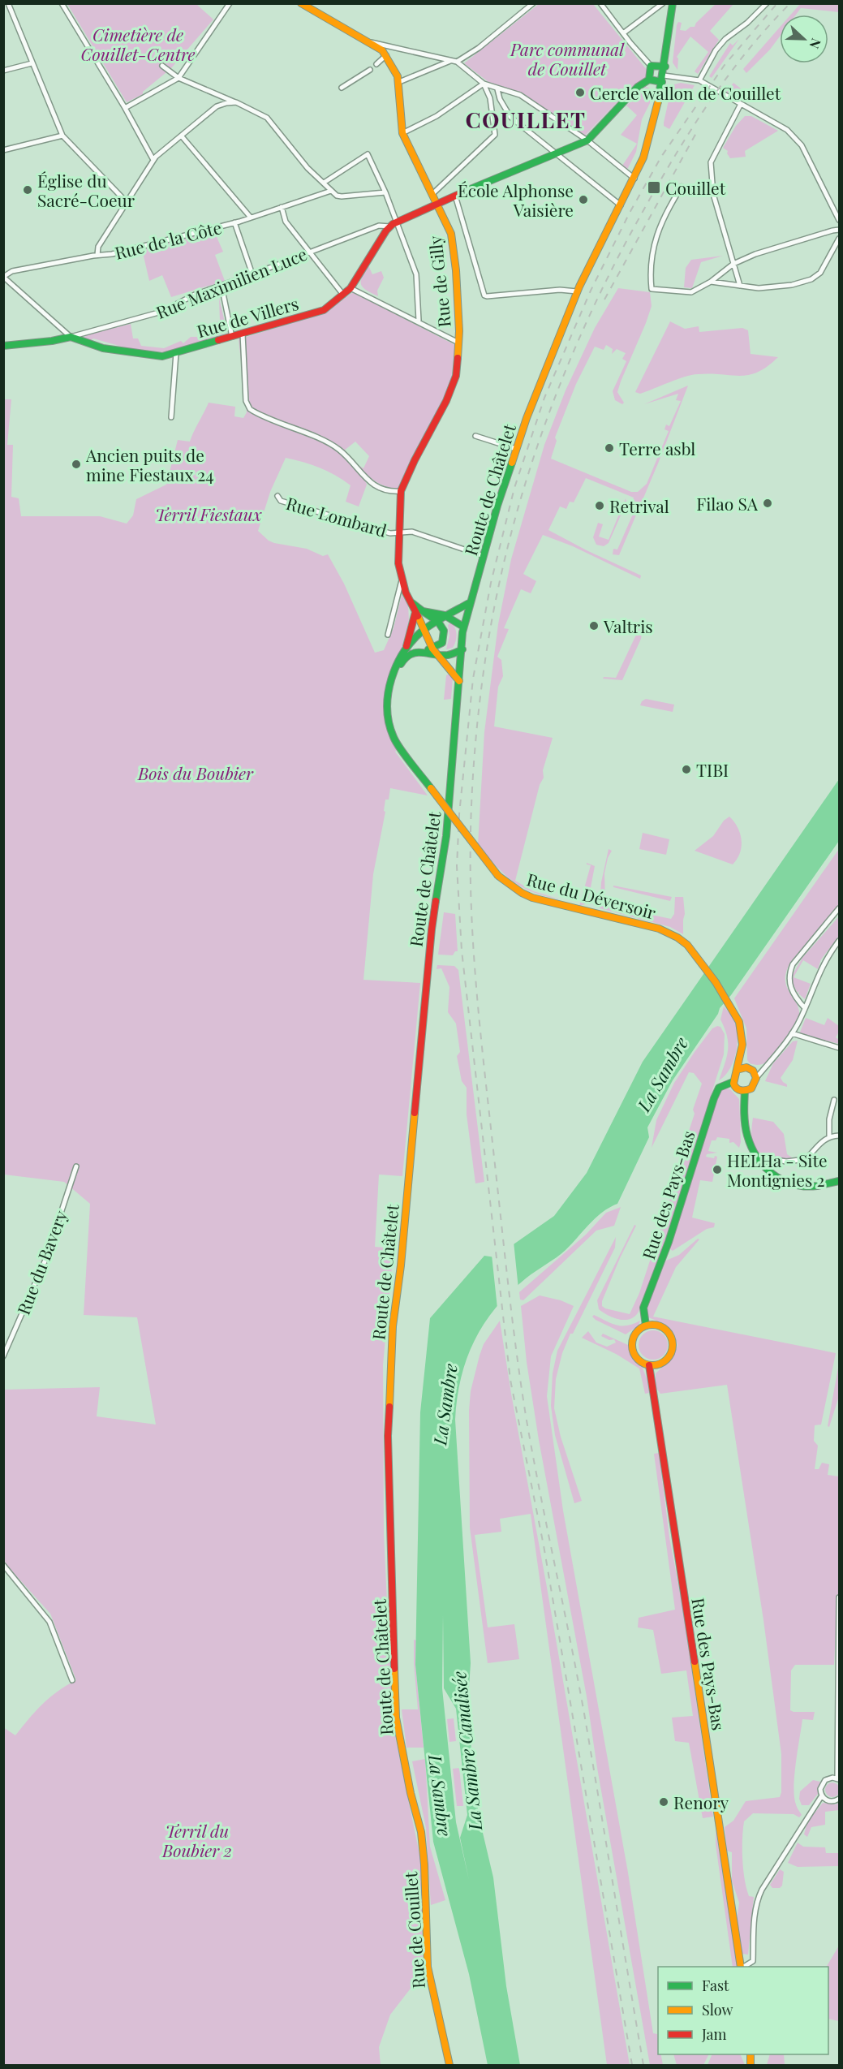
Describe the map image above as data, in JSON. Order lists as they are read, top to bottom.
{
  "streets": {
    "main road": [
      "Rue de Gilly",
      "Rue de Villers",
      "Route de Châtelet",
      "Rue du Déversoir",
      "Rue des Pays-Bas",
      "Rue de Couillet"
    ],
    "street": [
      "Rue de la Côte",
      "Rue Maximilien Luce",
      "Rue Lombard",
      "Rue du Bavery"
    ]
  },
  "crossings": [
    ["Rue de Gilly", "Rue de Villers"],
    ["Rue de Gilly", "Rue Lombard"],
    ["Rue de Gilly", "Rue du Déversoir"],
    ["Rue Maximilien Luce", "Rue de Villers"],
    ["Route de Châtelet", "Rue Lombard"],
    ["Route de Châtelet", "Rue du Déversoir"],
    ["Route de Châtelet", "Rue de Couillet"],
    ["Rue du Déversoir", "Rue des Pays-Bas"]
  ],
  "districts": ["COUILLET"],
  "water": ["La Sambre", "La Sambre Canalisée"],
  "parks": [
    "Cimetière de Couillet-Centre",
    "Parc communal de Couillet",
    "Terril Fiestaux",
    "Bois du Boubier",
    "Terril du Boubier 2"
  ],
  "places": {
    "other": [
      "Cercle wallon de Couillet",
      "Église du Sacré-Coeur",
      "École Alphonse Vaisière",
      "Terre asbl",
      "Ancien puits de mine Fiestaux 24",
      "Filao SA",
      "Retrival",
      "Valtris",
      "TIBI",
      "HELHa - Site Montignies 2",
      "Renory"
    ],
    "transit": ["Couillet"]
  },
  "legend": ["Fast", "Slow", "Jam"],
  "north": "right"
}
